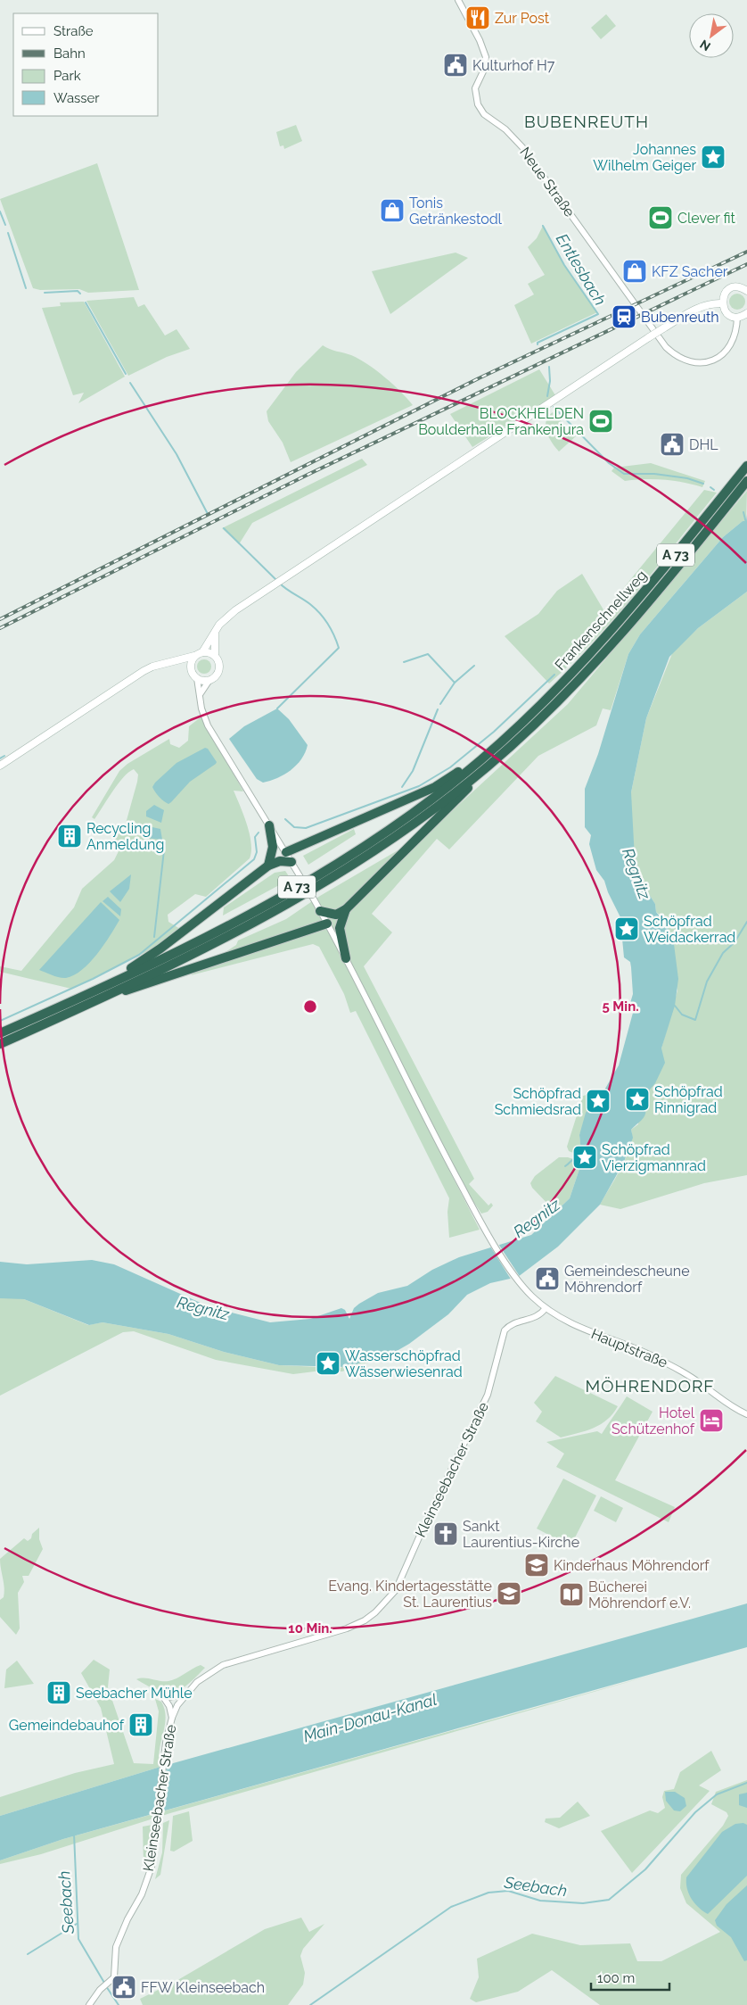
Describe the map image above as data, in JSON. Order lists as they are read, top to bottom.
{
  "streets": {
    "highway": ["A 73", "Frankenschnellweg"],
    "street": ["Neue Straße", "Hauptstraße", "Kleinseebacher Straße"]
  },
  "crossings": [
    ["A 73", "Frankenschnellweg"],
    ["Hauptstraße", "Kleinseebacher Straße"]
  ],
  "districts": ["BUBENREUTH", "MÖHRENDORF"],
  "water": [
    "Entlesbach",
    "Regnitz",
    "Main-Donau-Kanal",
    "Seebach"
  ],
  "places": {
    "restaurant": ["Zur Post"],
    "public building": [
      "Kulturhof H7",
      "DHL",
      "Gemeindescheune Möhrendorf",
      "FFW Kleinseebach"
    ],
    "place": [
      "Johannes Wilhelm Geiger",
      "Schöpfrad Weidackerrad",
      "Schöpfrad Rinnigrad",
      "Schöpfrad Schmiedsrad",
      "Schöpfrad Vierzigmannrad",
      "Wasserschöpfrad Wässerwiesenrad"
    ],
    "shop": ["Tonis Getränkestodl", "KFZ Sacher"],
    "sports": ["Clever fit", "BLOCKHELDEN Boulderhalle Frankenjura"],
    "station": ["Bubenreuth"],
    "building": ["Recycling Anmeldung", "Seebacher Mühle", "Gemeindebauhof"],
    "hotel": ["Hotel Schützenhof"],
    "church": ["Sankt Laurentius-Kirche"],
    "school or university": ["Kinderhaus Möhrendorf", "Evang. Kindertagesstätte St. Laurentius"],
    "library": ["Bücherei Möhrendorf e.V."]
  },
  "legend": [
    "Straße",
    "Bahn",
    "Park",
    "Wasser"
  ],
  "scale_bar": "100 m",
  "north": "bottom left",
  "rings": ["5 Min.", "10 Min."]
}
